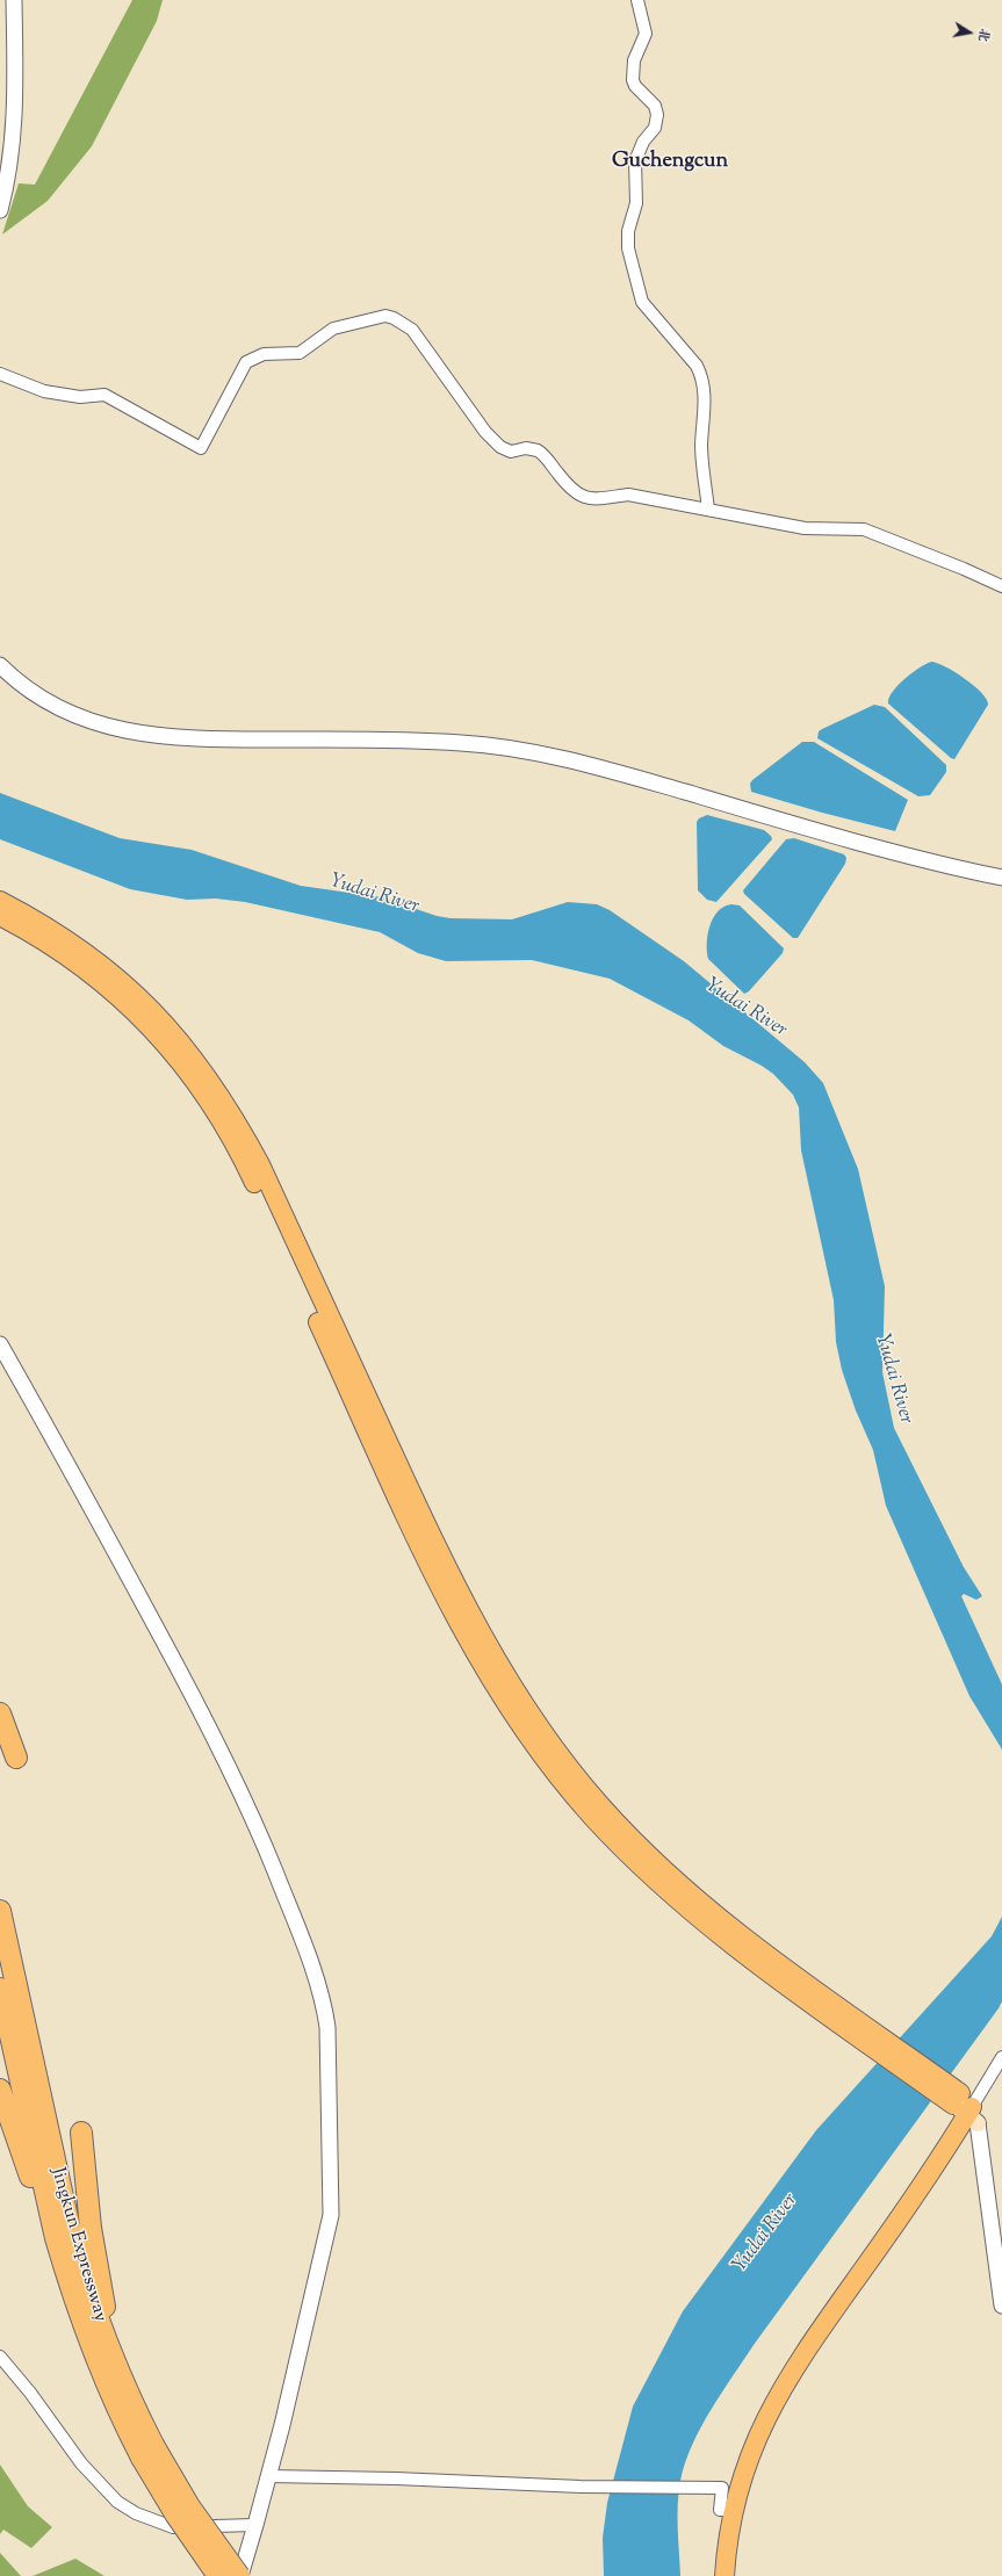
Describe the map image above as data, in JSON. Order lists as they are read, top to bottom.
{
  "streets": {
    "highway": ["Jingkun Expressway"]
  },
  "districts": ["Guchengcun"],
  "water": ["Yudai River"],
  "north": "right"
}
